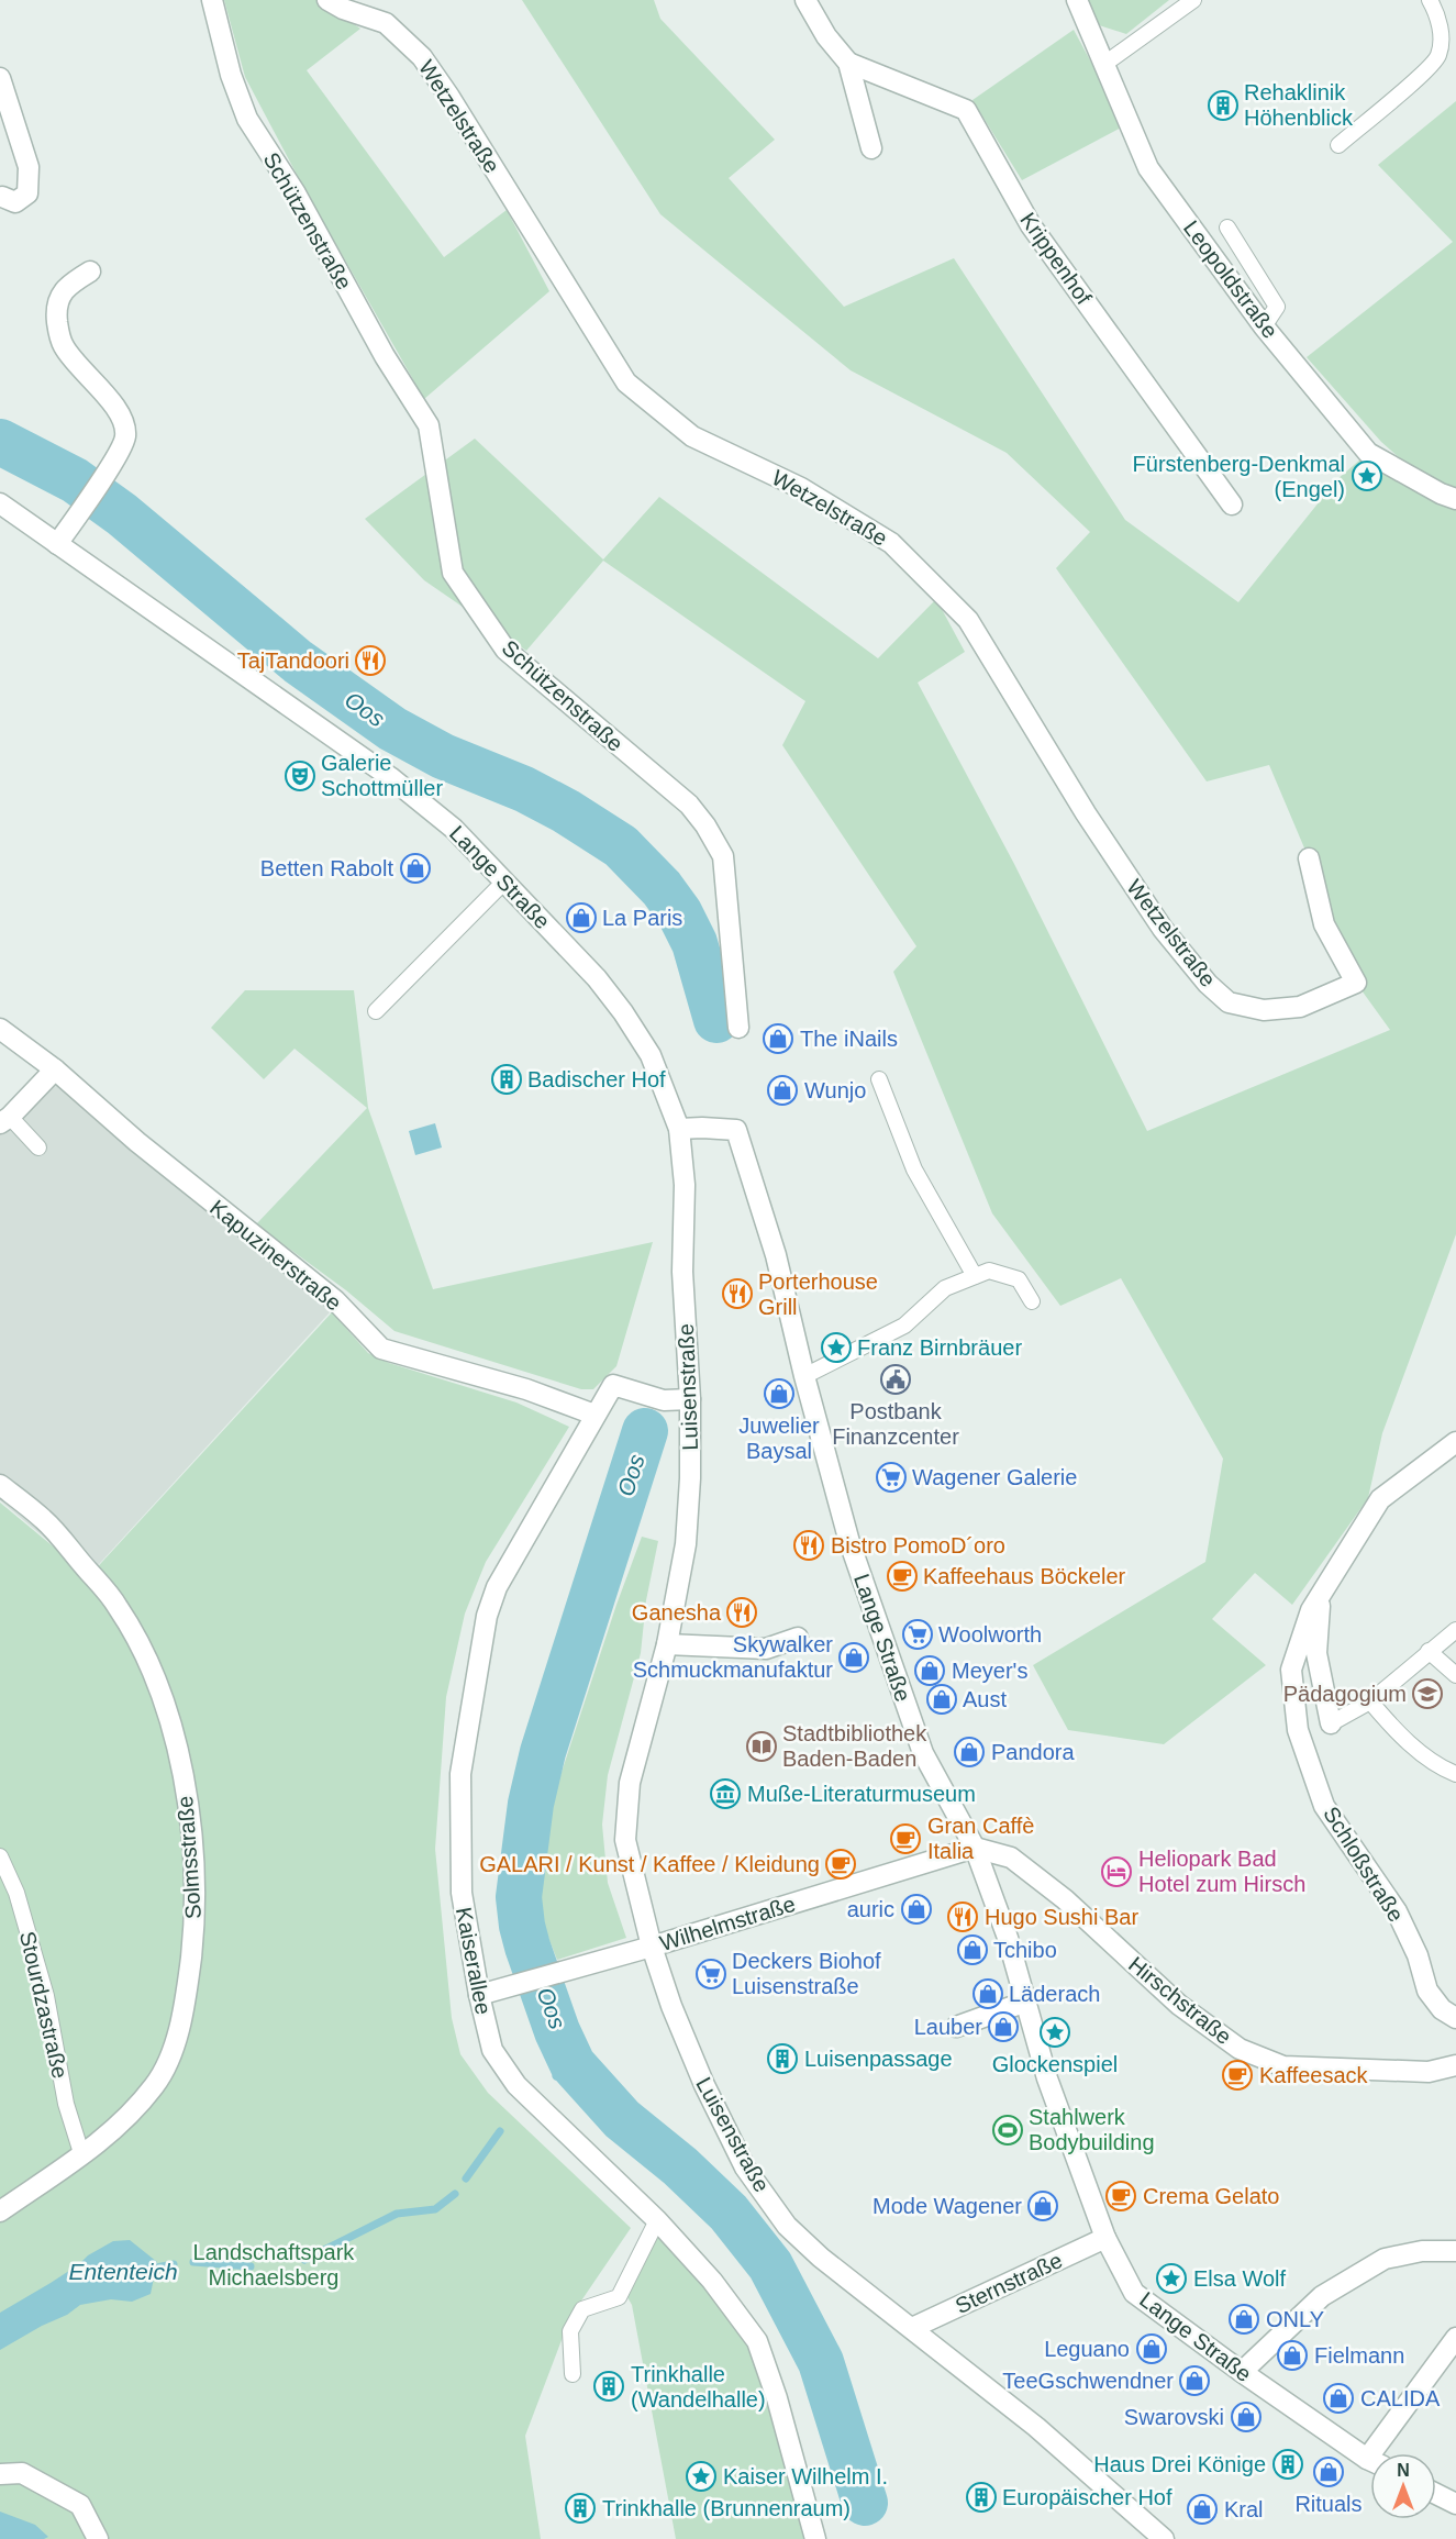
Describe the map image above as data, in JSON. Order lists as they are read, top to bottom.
{
  "streets": {
    "street": [
      "Wetzelstraße",
      "Schützenstraße",
      "Krippenhof",
      "Leopoldstraße",
      "Lange Straße",
      "Kapuzinerstraße",
      "Luisenstraße",
      "Solmsstraße",
      "Schloßstraße",
      "Wilhelmstraße",
      "Kaiserallee",
      "Hirschstraße",
      "Sternstraße"
    ],
    "lane": ["Stourdzastraße"]
  },
  "crossings": [
    ["Lange Straße", "Luisenstraße"],
    ["Lange Straße", "Wilhelmstraße"],
    ["Lange Straße", "Hirschstraße"],
    ["Lange Straße", "Sternstraße"],
    ["Kapuzinerstraße", "Kaiserallee"],
    ["Luisenstraße", "Wilhelmstraße"],
    ["Luisenstraße", "Kaiserallee"],
    ["Luisenstraße", "Sternstraße"],
    ["Solmsstraße", "Stourdzastraße"],
    ["Wilhelmstraße", "Kaiserallee"],
    ["Wilhelmstraße", "Hirschstraße"]
  ],
  "water": ["Oos", "Ententeich"],
  "parks": ["Landschaftspark Michaelsberg"],
  "places": {
    "building": [
      "Rehaklinik Höhenblick",
      "Badischer Hof",
      "Luisenpassage",
      "Trinkhalle (Wandelhalle)",
      "Haus Drei Könige",
      "Europäischer Hof",
      "Trinkhalle (Brunnenraum)"
    ],
    "place": [
      "Fürstenberg-Denkmal (Engel)",
      "Franz Birnbräuer",
      "Glockenspiel",
      "Elsa Wolf",
      "Kaiser Wilhelm I."
    ],
    "restaurant": [
      "TajTandoori",
      "Porterhouse Grill",
      "Bistro PomoD´oro",
      "Ganesha",
      "Hugo Sushi Bar"
    ],
    "theatre": ["Galerie Schottmüller"],
    "shop": [
      "Betten Rabolt",
      "La Paris",
      "The iNails",
      "Wunjo",
      "Juwelier Baysal",
      "Skywalker Schmuckmanufaktur",
      "Meyer's",
      "Aust",
      "Pandora",
      "auric",
      "Tchibo",
      "Läderach",
      "Lauber",
      "Mode Wagener",
      "ONLY",
      "Leguano",
      "Fielmann",
      "TeeGschwendner",
      "CALIDA",
      "Swarovski",
      "Rituals",
      "Kral"
    ],
    "public building": ["Postbank Finanzcenter"],
    "supermarket": ["Wagener Galerie", "Woolworth", "Deckers Biohof Luisenstraße"],
    "cafe": [
      "Kaffeehaus Böckeler",
      "Gran Caffè Italia",
      "GALARI / Kunst / Kaffee / Kleidung",
      "Kaffeesack",
      "Crema Gelato"
    ],
    "school or university": ["Pädagogium"],
    "library": ["Stadtbibliothek Baden-Baden"],
    "museum": ["Muße-Literaturmuseum"],
    "hotel": ["Heliopark Bad Hotel zum Hirsch"],
    "sports": ["Stahlwerk Bodybuilding"]
  },
  "north": "top"
}
